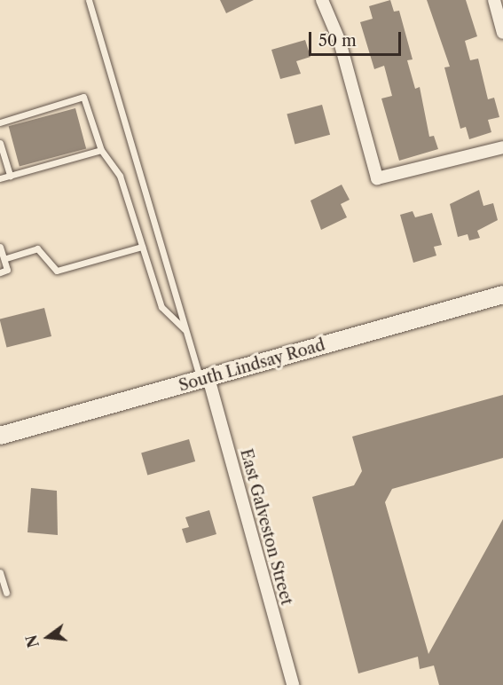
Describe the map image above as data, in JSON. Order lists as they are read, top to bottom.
{
  "streets": {
    "main road": ["South Lindsay Road"],
    "street": ["East Galveston Street"]
  },
  "crossings": [
    ["South Lindsay Road", "East Galveston Street"]
  ],
  "scale_bar": "50 m",
  "north": "left"
}
